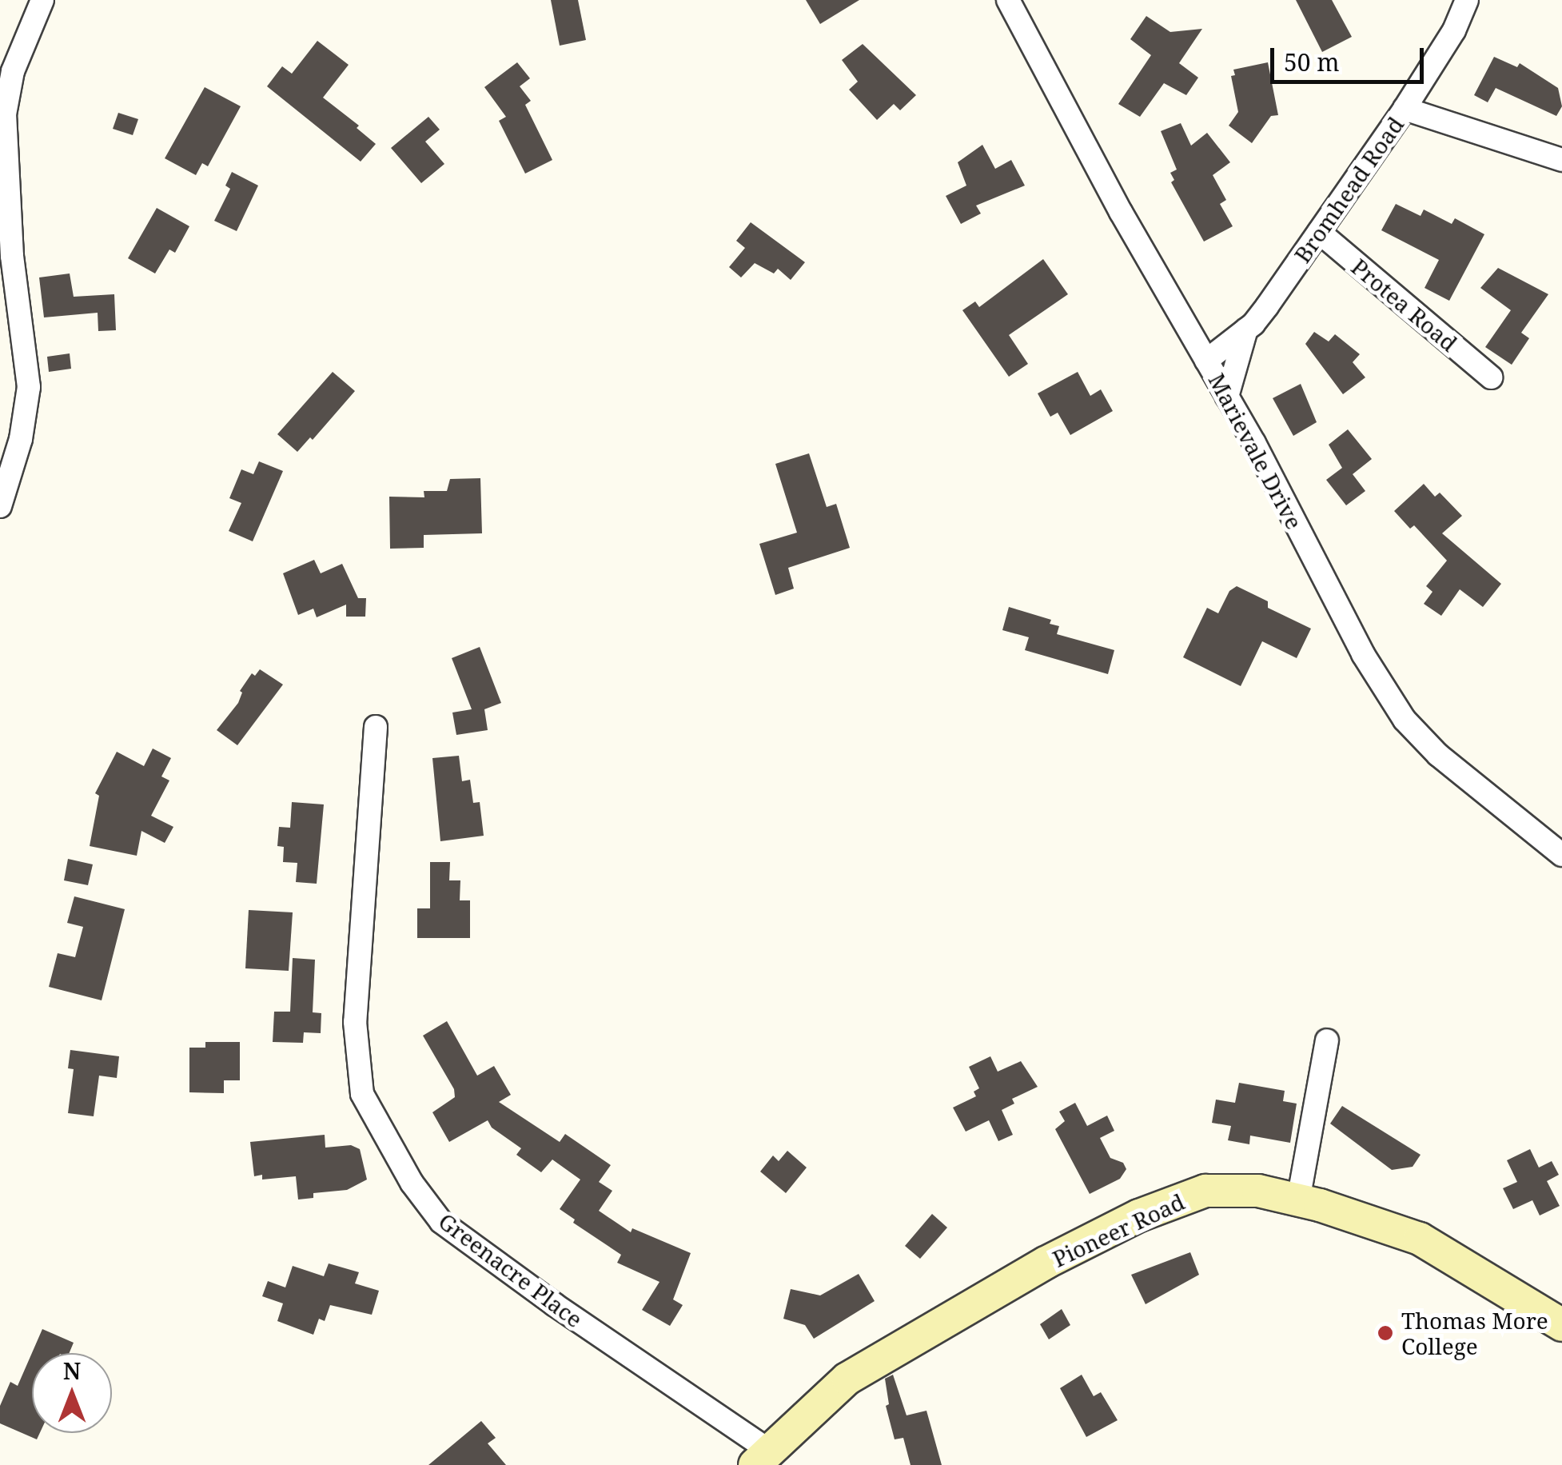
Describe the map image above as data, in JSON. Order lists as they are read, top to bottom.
{
  "streets": {
    "main road": ["Pioneer Road"],
    "street": [
      "Bromhead Road",
      "Protea Road",
      "Marievale Drive",
      "Greenacre Place"
    ]
  },
  "crossings": [
    ["Bromhead Road", "Protea Road"],
    ["Bromhead Road", "Marievale Drive"],
    ["Pioneer Road", "Greenacre Place"]
  ],
  "places": ["Thomas More College"],
  "scale_bar": "50 m",
  "north": "top"
}
